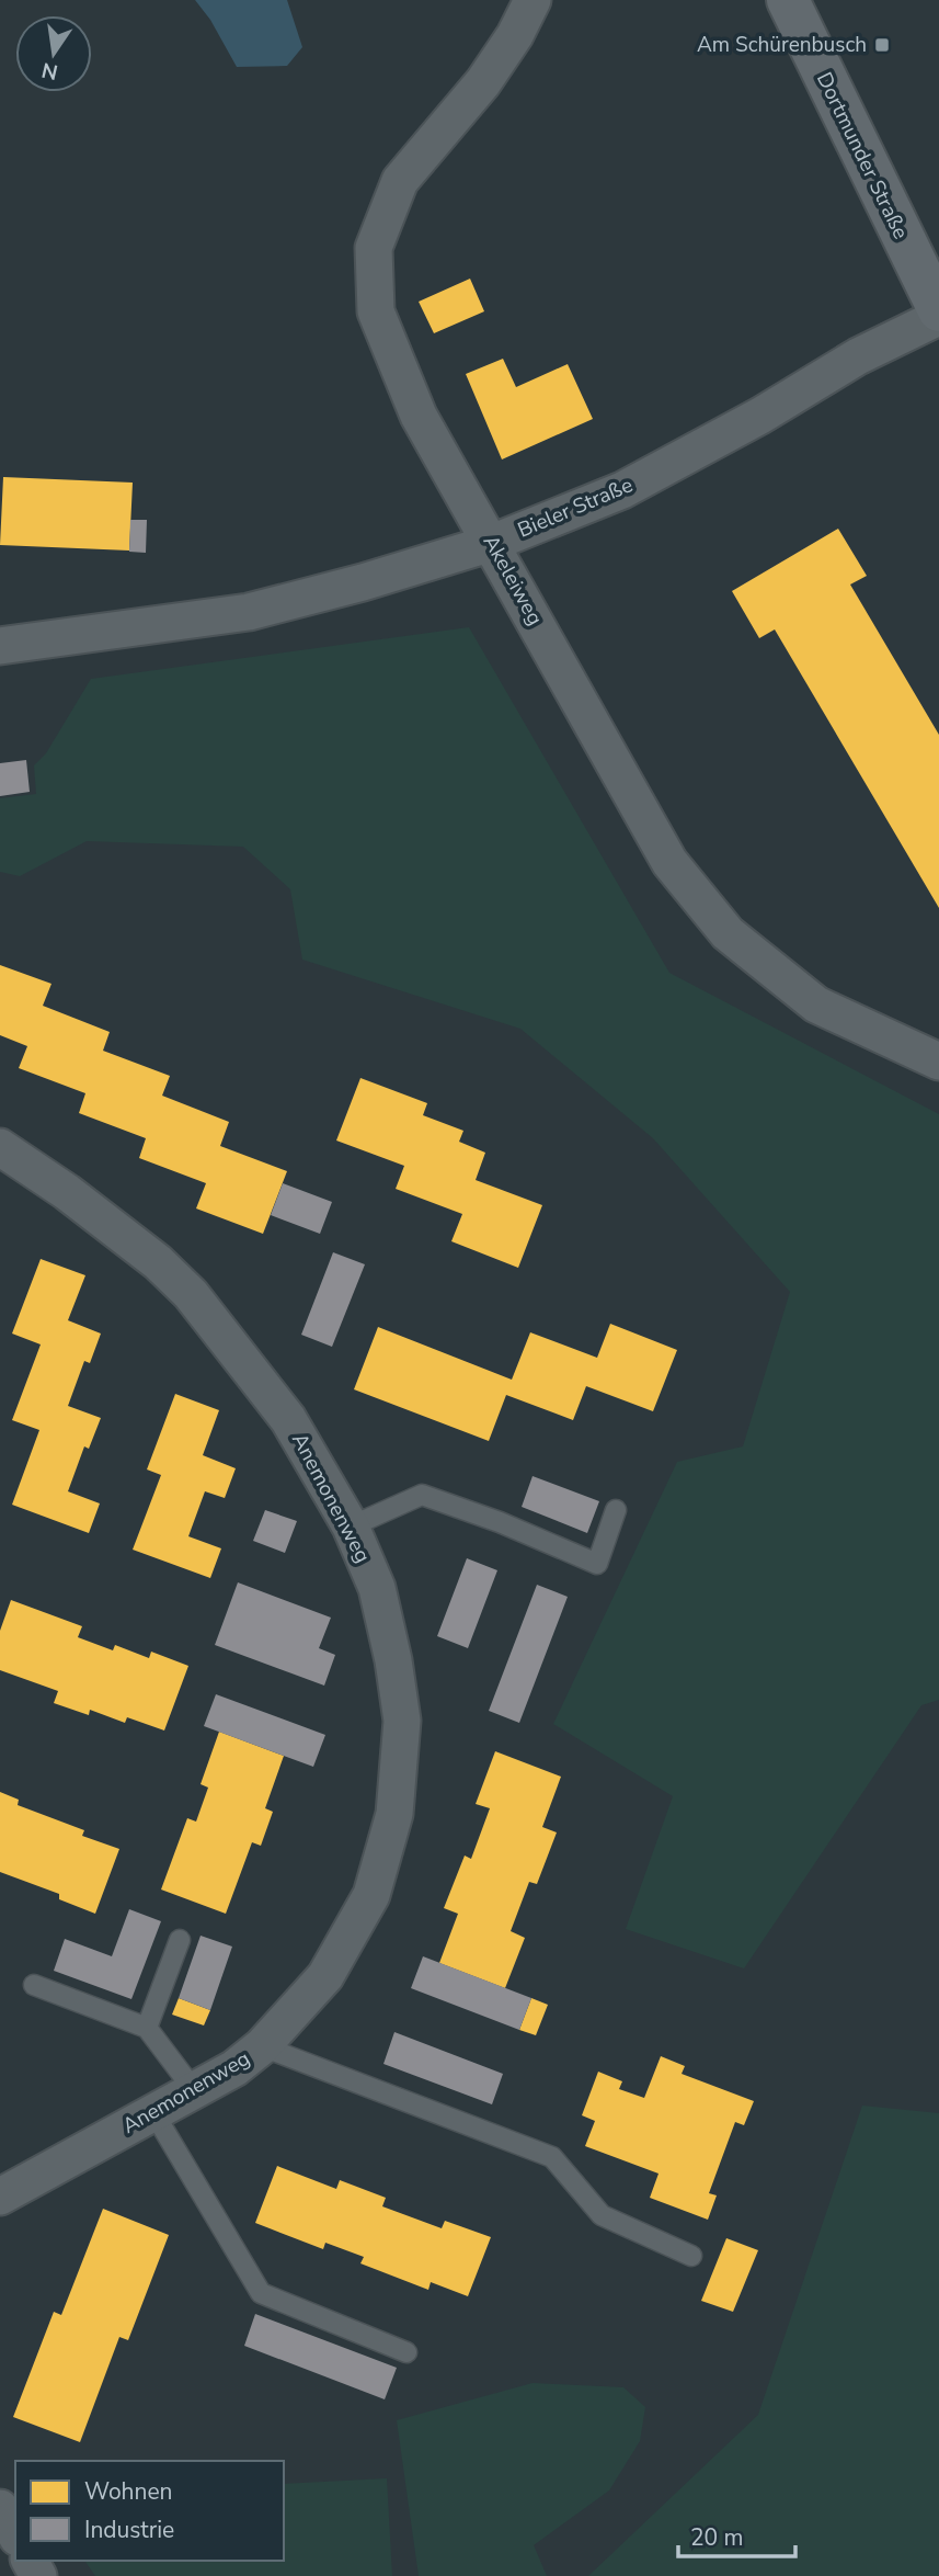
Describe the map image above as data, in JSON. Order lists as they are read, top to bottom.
{
  "streets": {
    "main road": ["Dortmunder Straße"],
    "street": ["Bieler Straße", "Akeleiweg", "Anemonenweg"]
  },
  "crossings": [
    ["Bieler Straße", "Akeleiweg"]
  ],
  "places": {
    "transit": ["Am Schürenbusch"]
  },
  "legend": ["Wohnen", "Industrie"],
  "scale_bar": "20 m",
  "north": "bottom"
}
